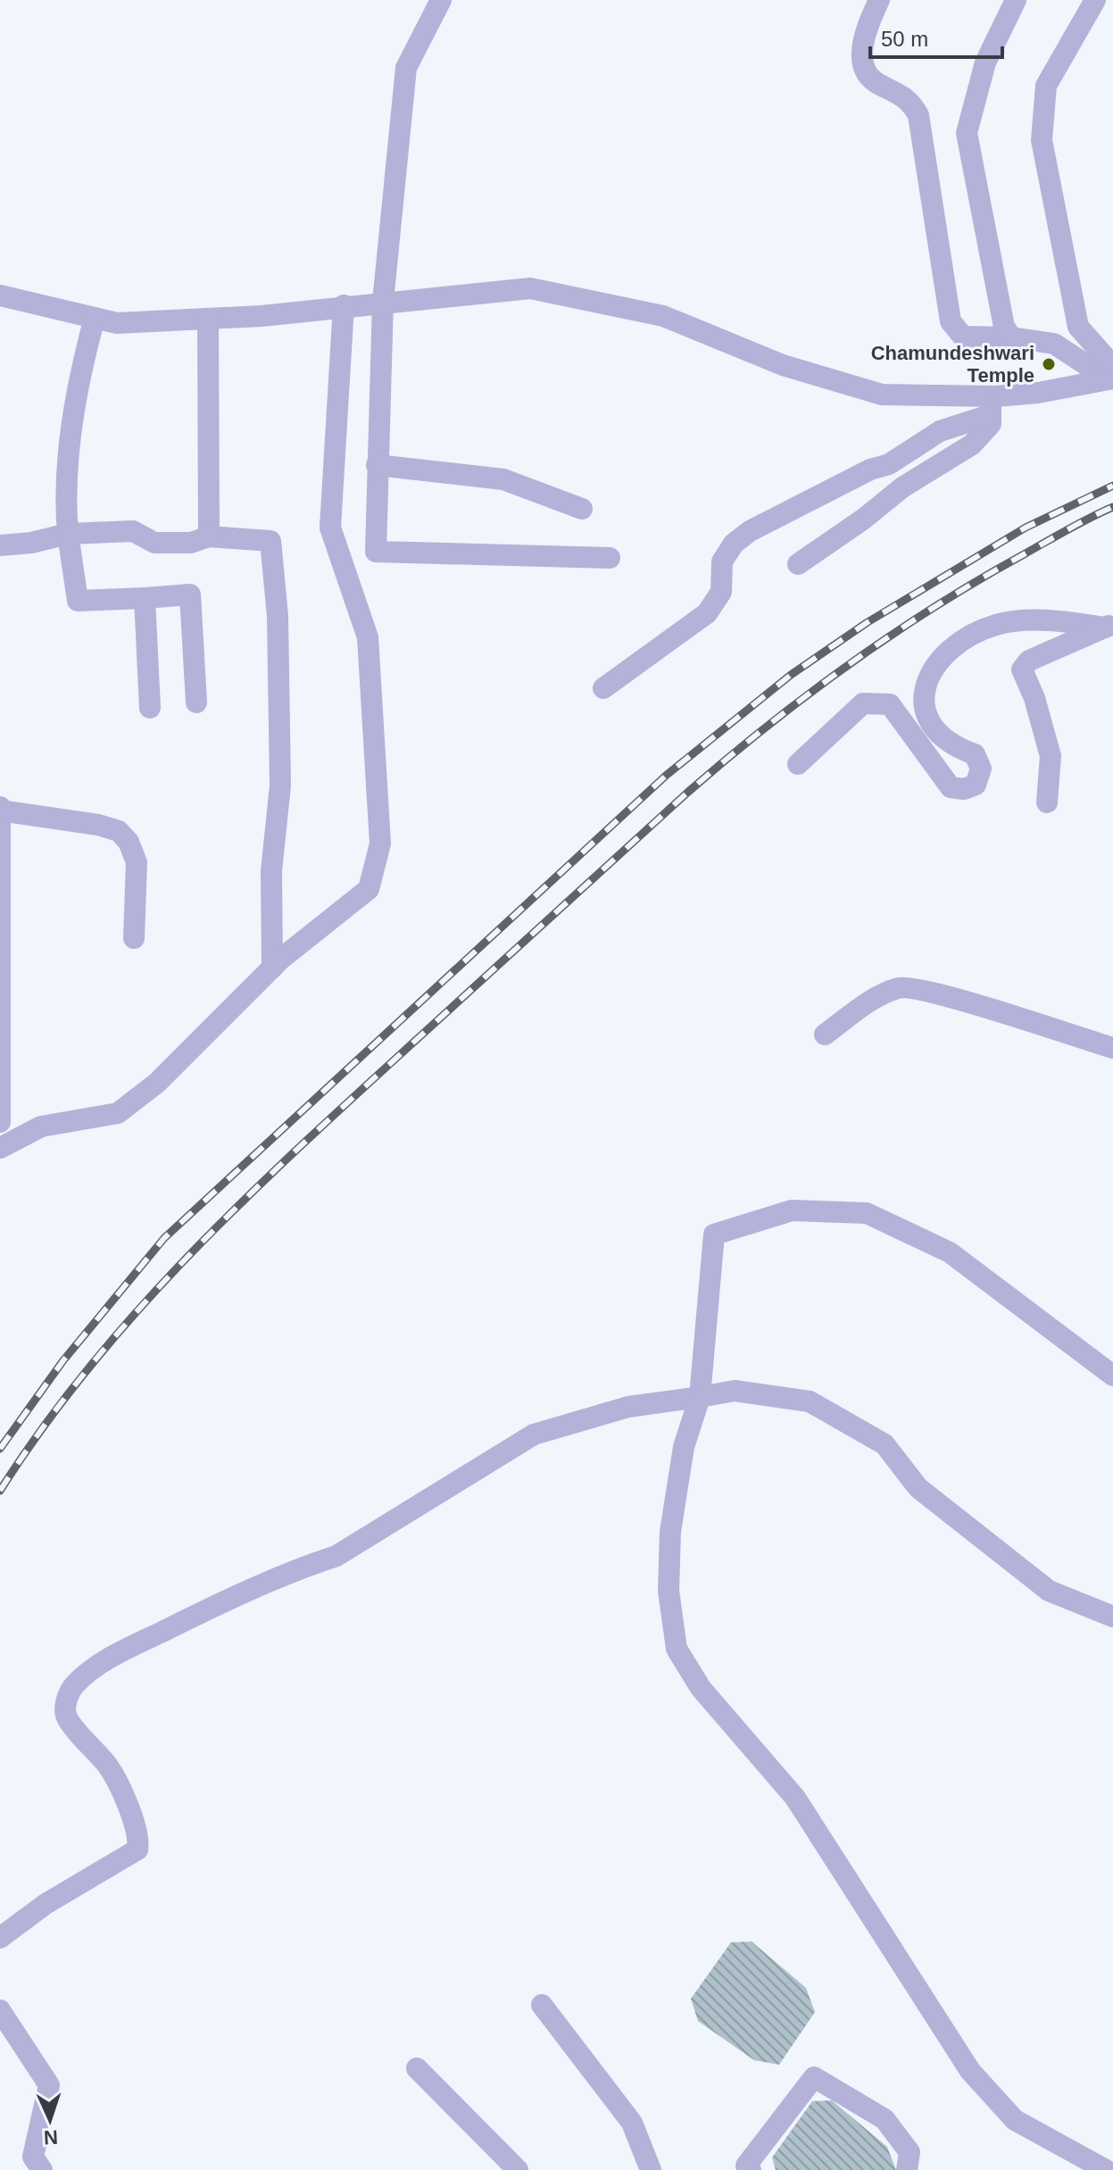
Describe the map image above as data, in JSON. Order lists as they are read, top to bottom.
{
  "places": ["Chamundeshwari Temple"],
  "scale_bar": "50 m",
  "north": "bottom"
}
